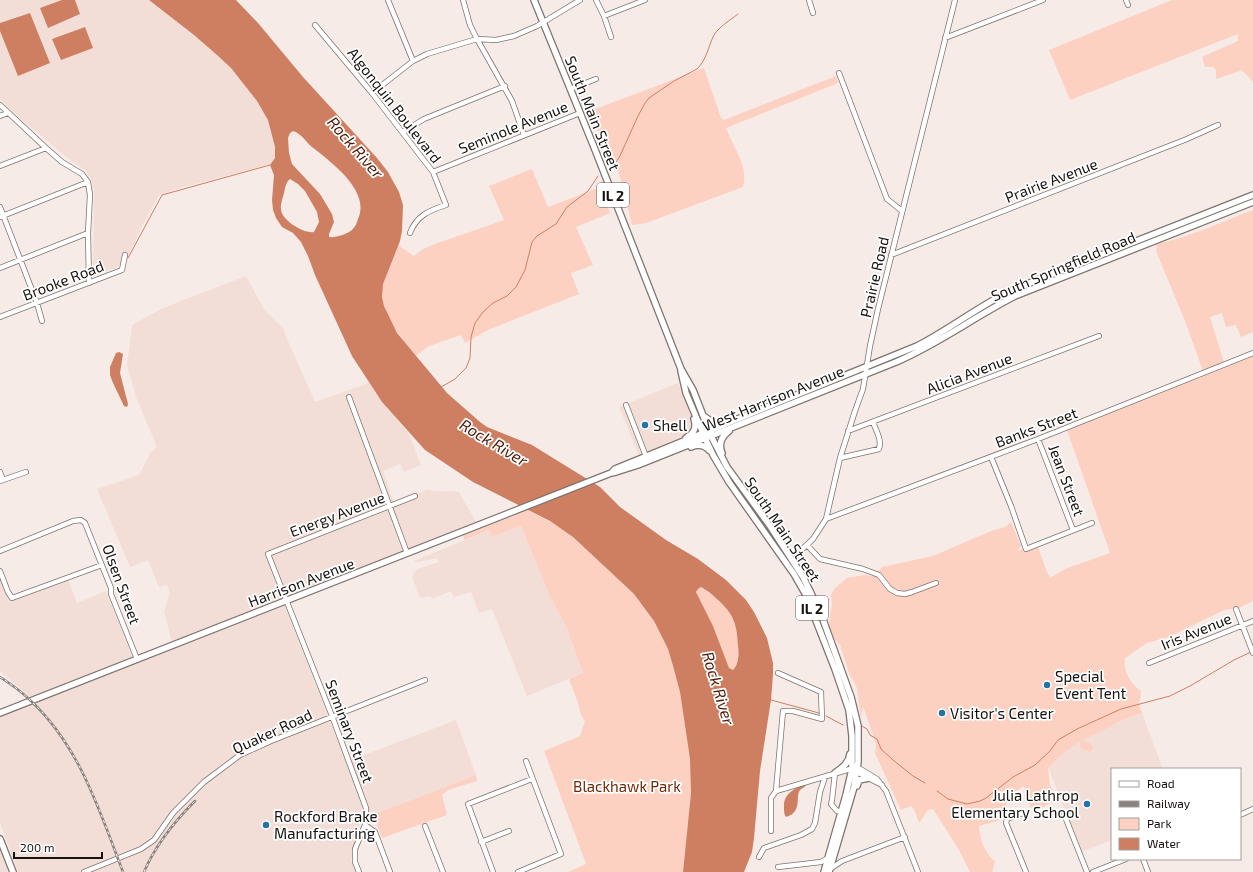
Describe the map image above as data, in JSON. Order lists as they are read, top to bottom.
{
  "streets": {
    "main road": [
      "South Main Street",
      "IL 2",
      "South Springfield Road",
      "West Harrison Avenue",
      "Harrison Avenue"
    ],
    "street": [
      "Algonquin Boulevard",
      "Seminole Avenue",
      "Prairie Avenue",
      "Prairie Road",
      "Brooke Road",
      "Alicia Avenue",
      "Banks Street",
      "Jean Street",
      "Energy Avenue",
      "Olsen Street",
      "Iris Avenue",
      "Quaker Road",
      "Seminary Street"
    ]
  },
  "crossings": [
    ["Algonquin Boulevard", "Seminole Avenue"],
    ["South Main Street", "Seminole Avenue"],
    ["South Main Street", "West Harrison Avenue"],
    ["Prairie Avenue", "Prairie Road"],
    ["South Springfield Road", "Prairie Road"],
    ["South Springfield Road", "West Harrison Avenue"],
    ["Prairie Road", "Alicia Avenue"],
    ["Prairie Road", "West Harrison Avenue"],
    ["Prairie Road", "Banks Street"],
    ["West Harrison Avenue", "Harrison Avenue"],
    ["Banks Street", "Jean Street"],
    ["Energy Avenue", "Seminary Street"],
    ["Harrison Avenue", "Olsen Street"],
    ["Harrison Avenue", "Seminary Street"],
    ["Quaker Road", "Seminary Street"]
  ],
  "water": ["Rock River"],
  "parks": ["Blackhawk Park"],
  "places": [
    "Shell",
    "Special Event Tent",
    "Visitor's Center",
    "Julia Lathrop Elementary School",
    "Rockford Brake Manufacturing"
  ],
  "legend": [
    "Road",
    "Railway",
    "Park",
    "Water"
  ],
  "scale_bar": "200 m"
}
